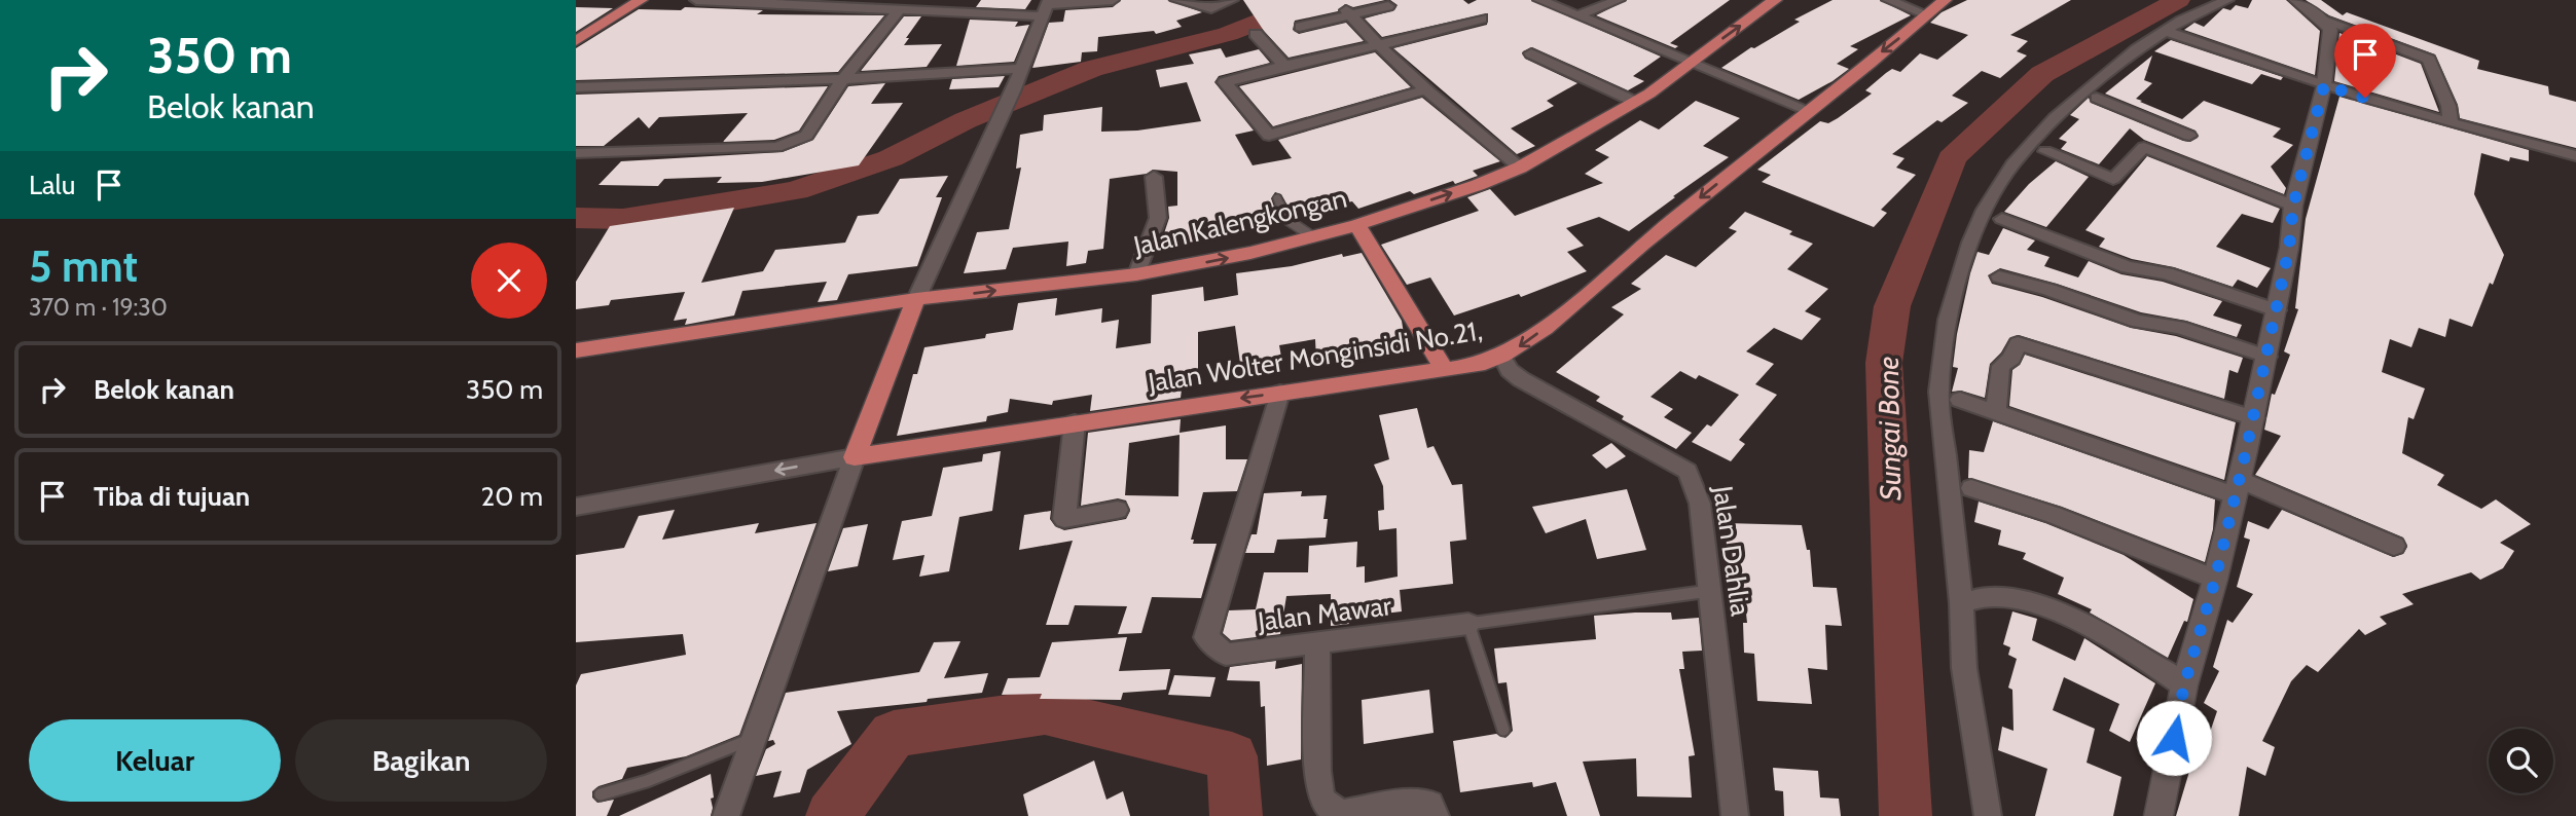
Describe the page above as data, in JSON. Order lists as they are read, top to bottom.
{
  "streets": {
    "highway": ["Jalan Kalengkongan", "Jalan Wolter Monginsidi No.21,"],
    "street": ["Jalan Dahlia", "Jalan Mawar"]
  },
  "crossings": [
    ["Jalan Wolter Monginsidi No.21,", "Jalan Dahlia"],
    ["Jalan Wolter Monginsidi No.21,", "Jalan Mawar"],
    ["Jalan Dahlia", "Jalan Mawar"]
  ],
  "one_way": ["Jalan Kalengkongan", "Jalan Wolter Monginsidi No.21,"],
  "water": ["Sungai Bone"],
  "page": {
    "turn": ["350 m", "Belok kanan"],
    "then": "Lalu",
    "heading": ["5 mnt", "370 m · 19:30"],
    "list": [
      {
        "name": "Belok kanan",
        "value": "350 m"
      },
      {
        "name": "Tiba di tujuan",
        "value": "20 m"
      }
    ],
    "buttons": ["Keluar", "Bagikan"]
  }
}
